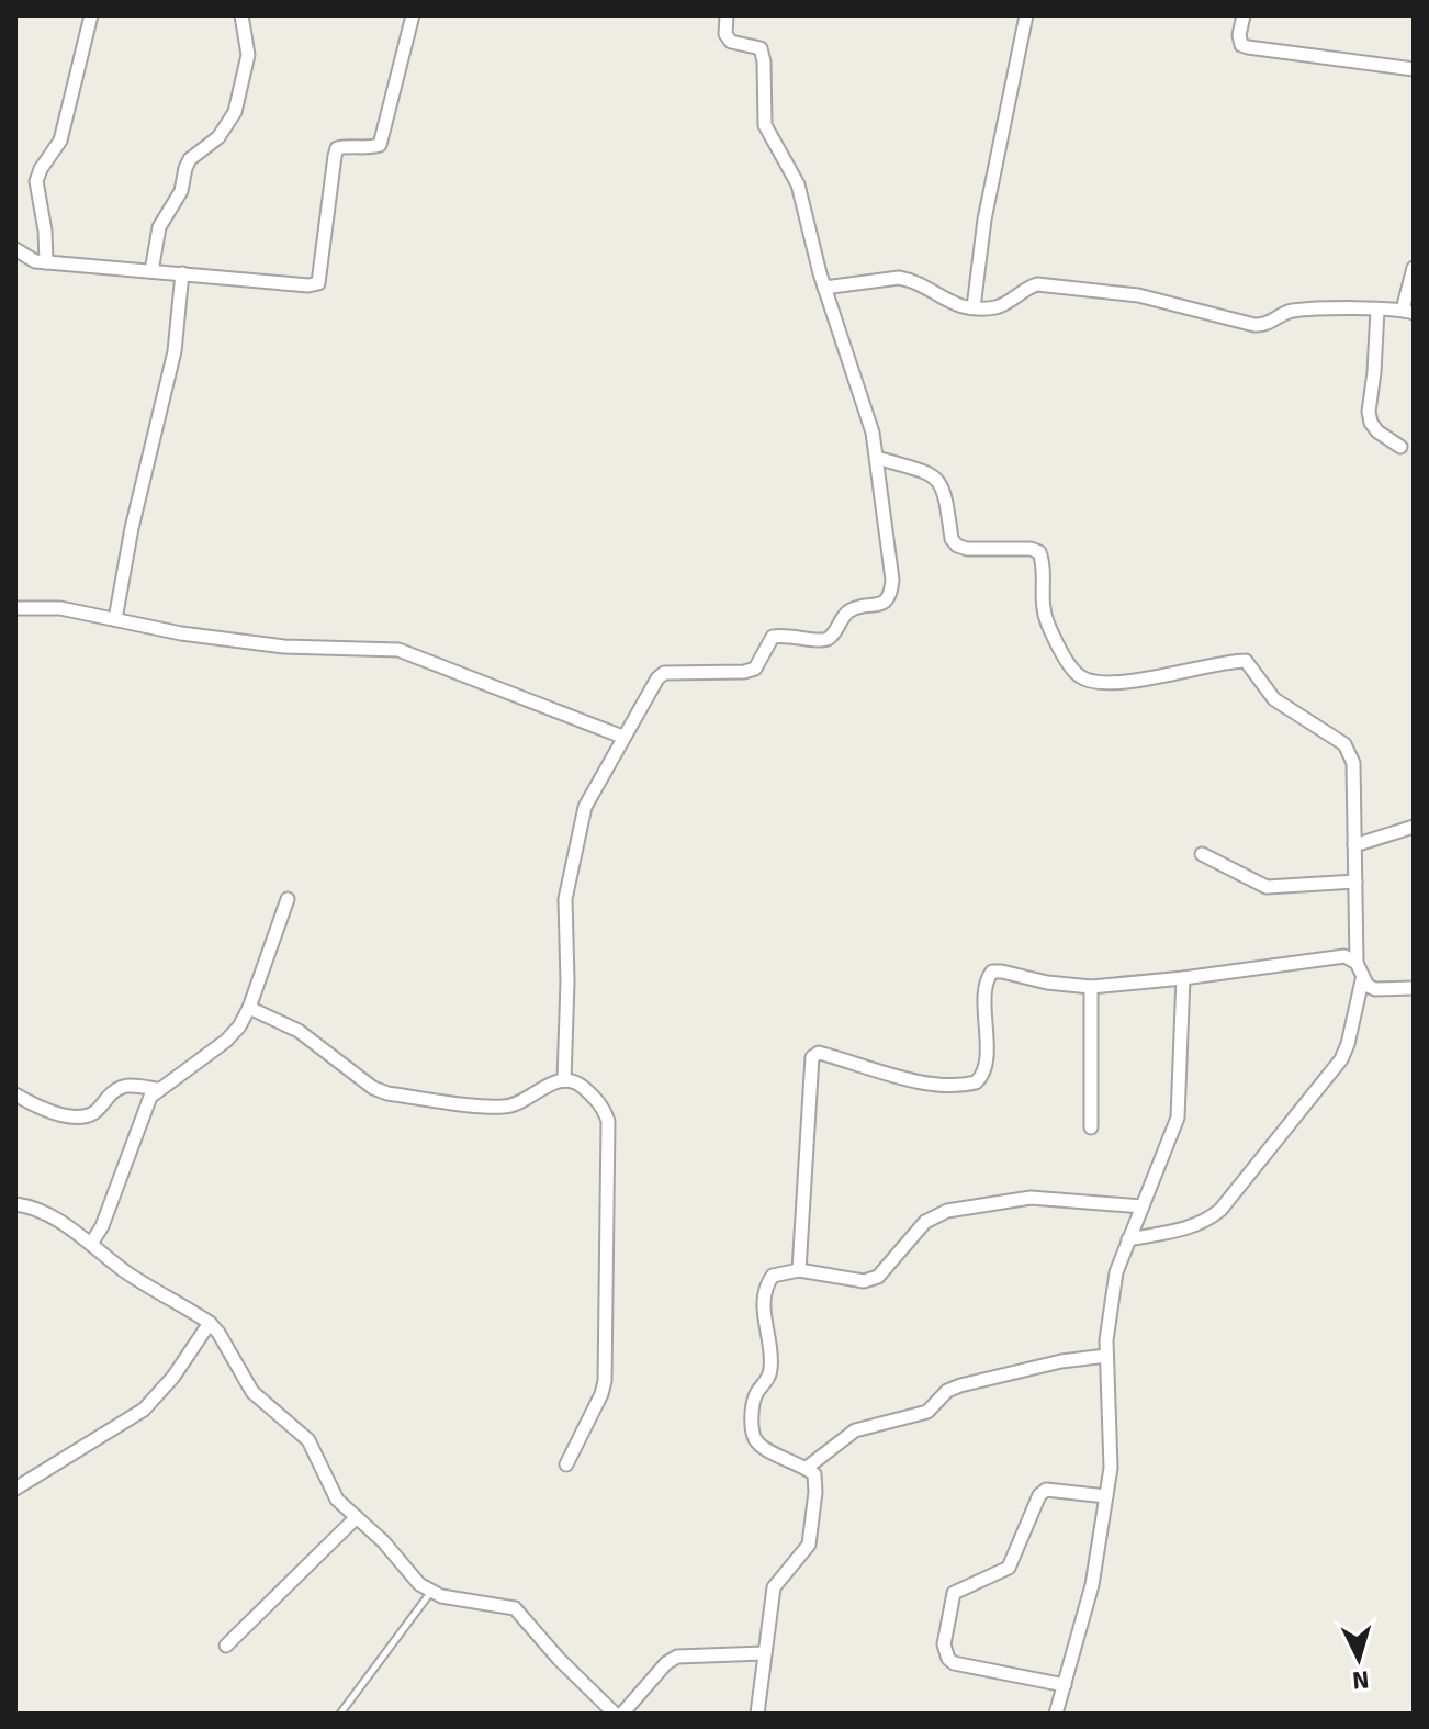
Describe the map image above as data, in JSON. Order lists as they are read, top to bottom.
{
  "north": "bottom"
}
